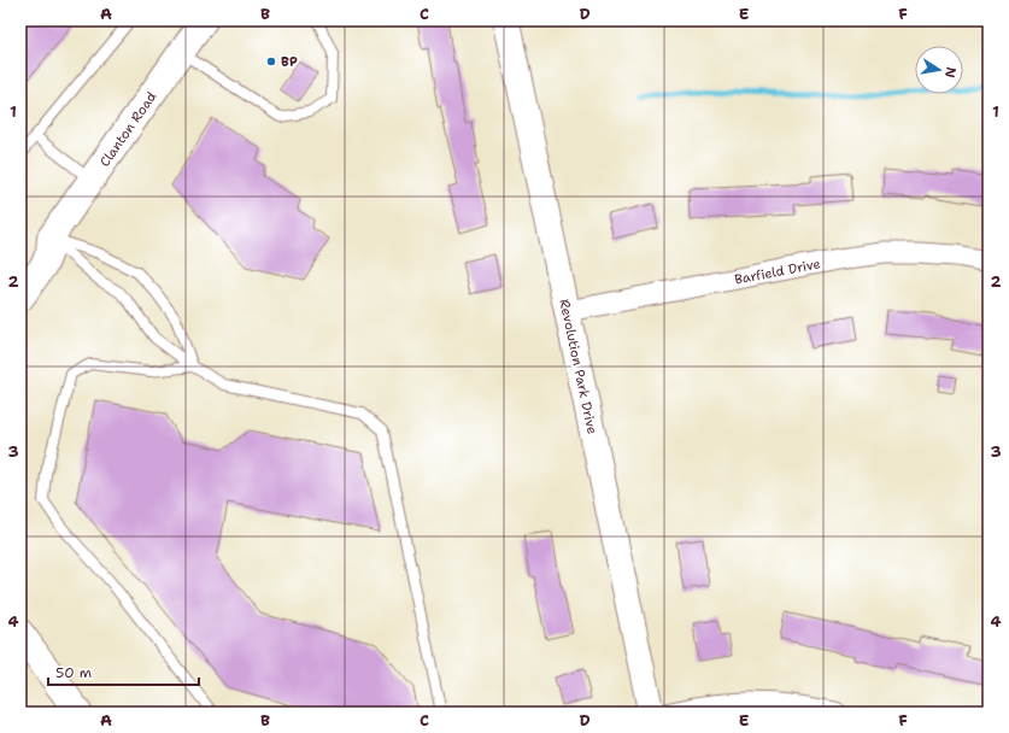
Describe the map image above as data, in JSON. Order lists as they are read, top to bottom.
{
  "streets": {
    "main road": ["Clanton Road"],
    "street": ["Barfield Drive", "Revolution Park Drive"]
  },
  "crossings": [
    ["Barfield Drive", "Revolution Park Drive"]
  ],
  "places": ["BP"],
  "scale_bar": "50 m",
  "north": "right",
  "grid": {
    "columns": [
      "A",
      "B",
      "C",
      "D",
      "E",
      "F"
    ],
    "rows": [
      "1",
      "2",
      "3",
      "4"
    ]
  }
}
